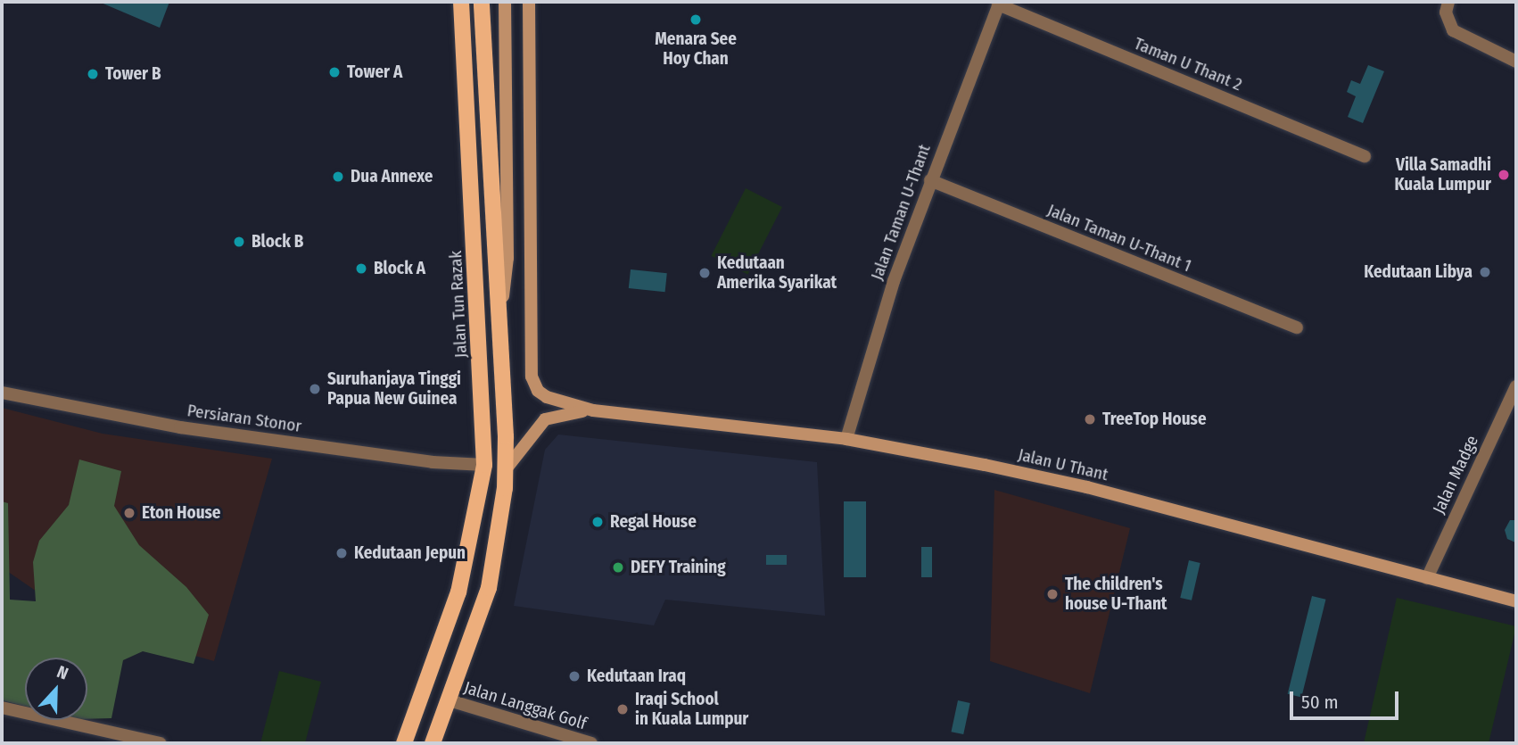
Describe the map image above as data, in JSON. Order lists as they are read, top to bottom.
{
  "streets": {
    "main road": ["Jalan Tun Razak"],
    "street": [
      "Taman U Thant 2",
      "Jalan Taman U-Thant",
      "Jalan Taman U-Thant 1",
      "Persiaran Stonor",
      "Jalan U Thant",
      "Jalan Madge",
      "Jalan Langgak Golf"
    ]
  },
  "crossings": [
    ["Taman U Thant 2", "Jalan Taman U-Thant"],
    ["Jalan Taman U-Thant", "Jalan Taman U-Thant 1"],
    ["Jalan Taman U-Thant", "Jalan U Thant"],
    ["Jalan Tun Razak", "Persiaran Stonor"],
    ["Jalan U Thant", "Jalan Madge"]
  ],
  "places": [
    "Menara See Hoy Chan",
    "Tower A",
    "Tower B",
    "Villa Samadhi Kuala Lumpur",
    "Dua Annexe",
    "Block B",
    "Block A",
    "Kedutaan Libya",
    "Kedutaan Amerika Syarikat",
    "Suruhanjaya Tinggi Papua New Guinea",
    "TreeTop House",
    "Eton House",
    "Regal House",
    "Kedutaan Jepun",
    "DEFY Training",
    "The children's house U-Thant",
    "Kedutaan Iraq",
    "Iraqi School in Kuala Lumpur"
  ],
  "scale_bar": "50 m",
  "north": "top"
}
